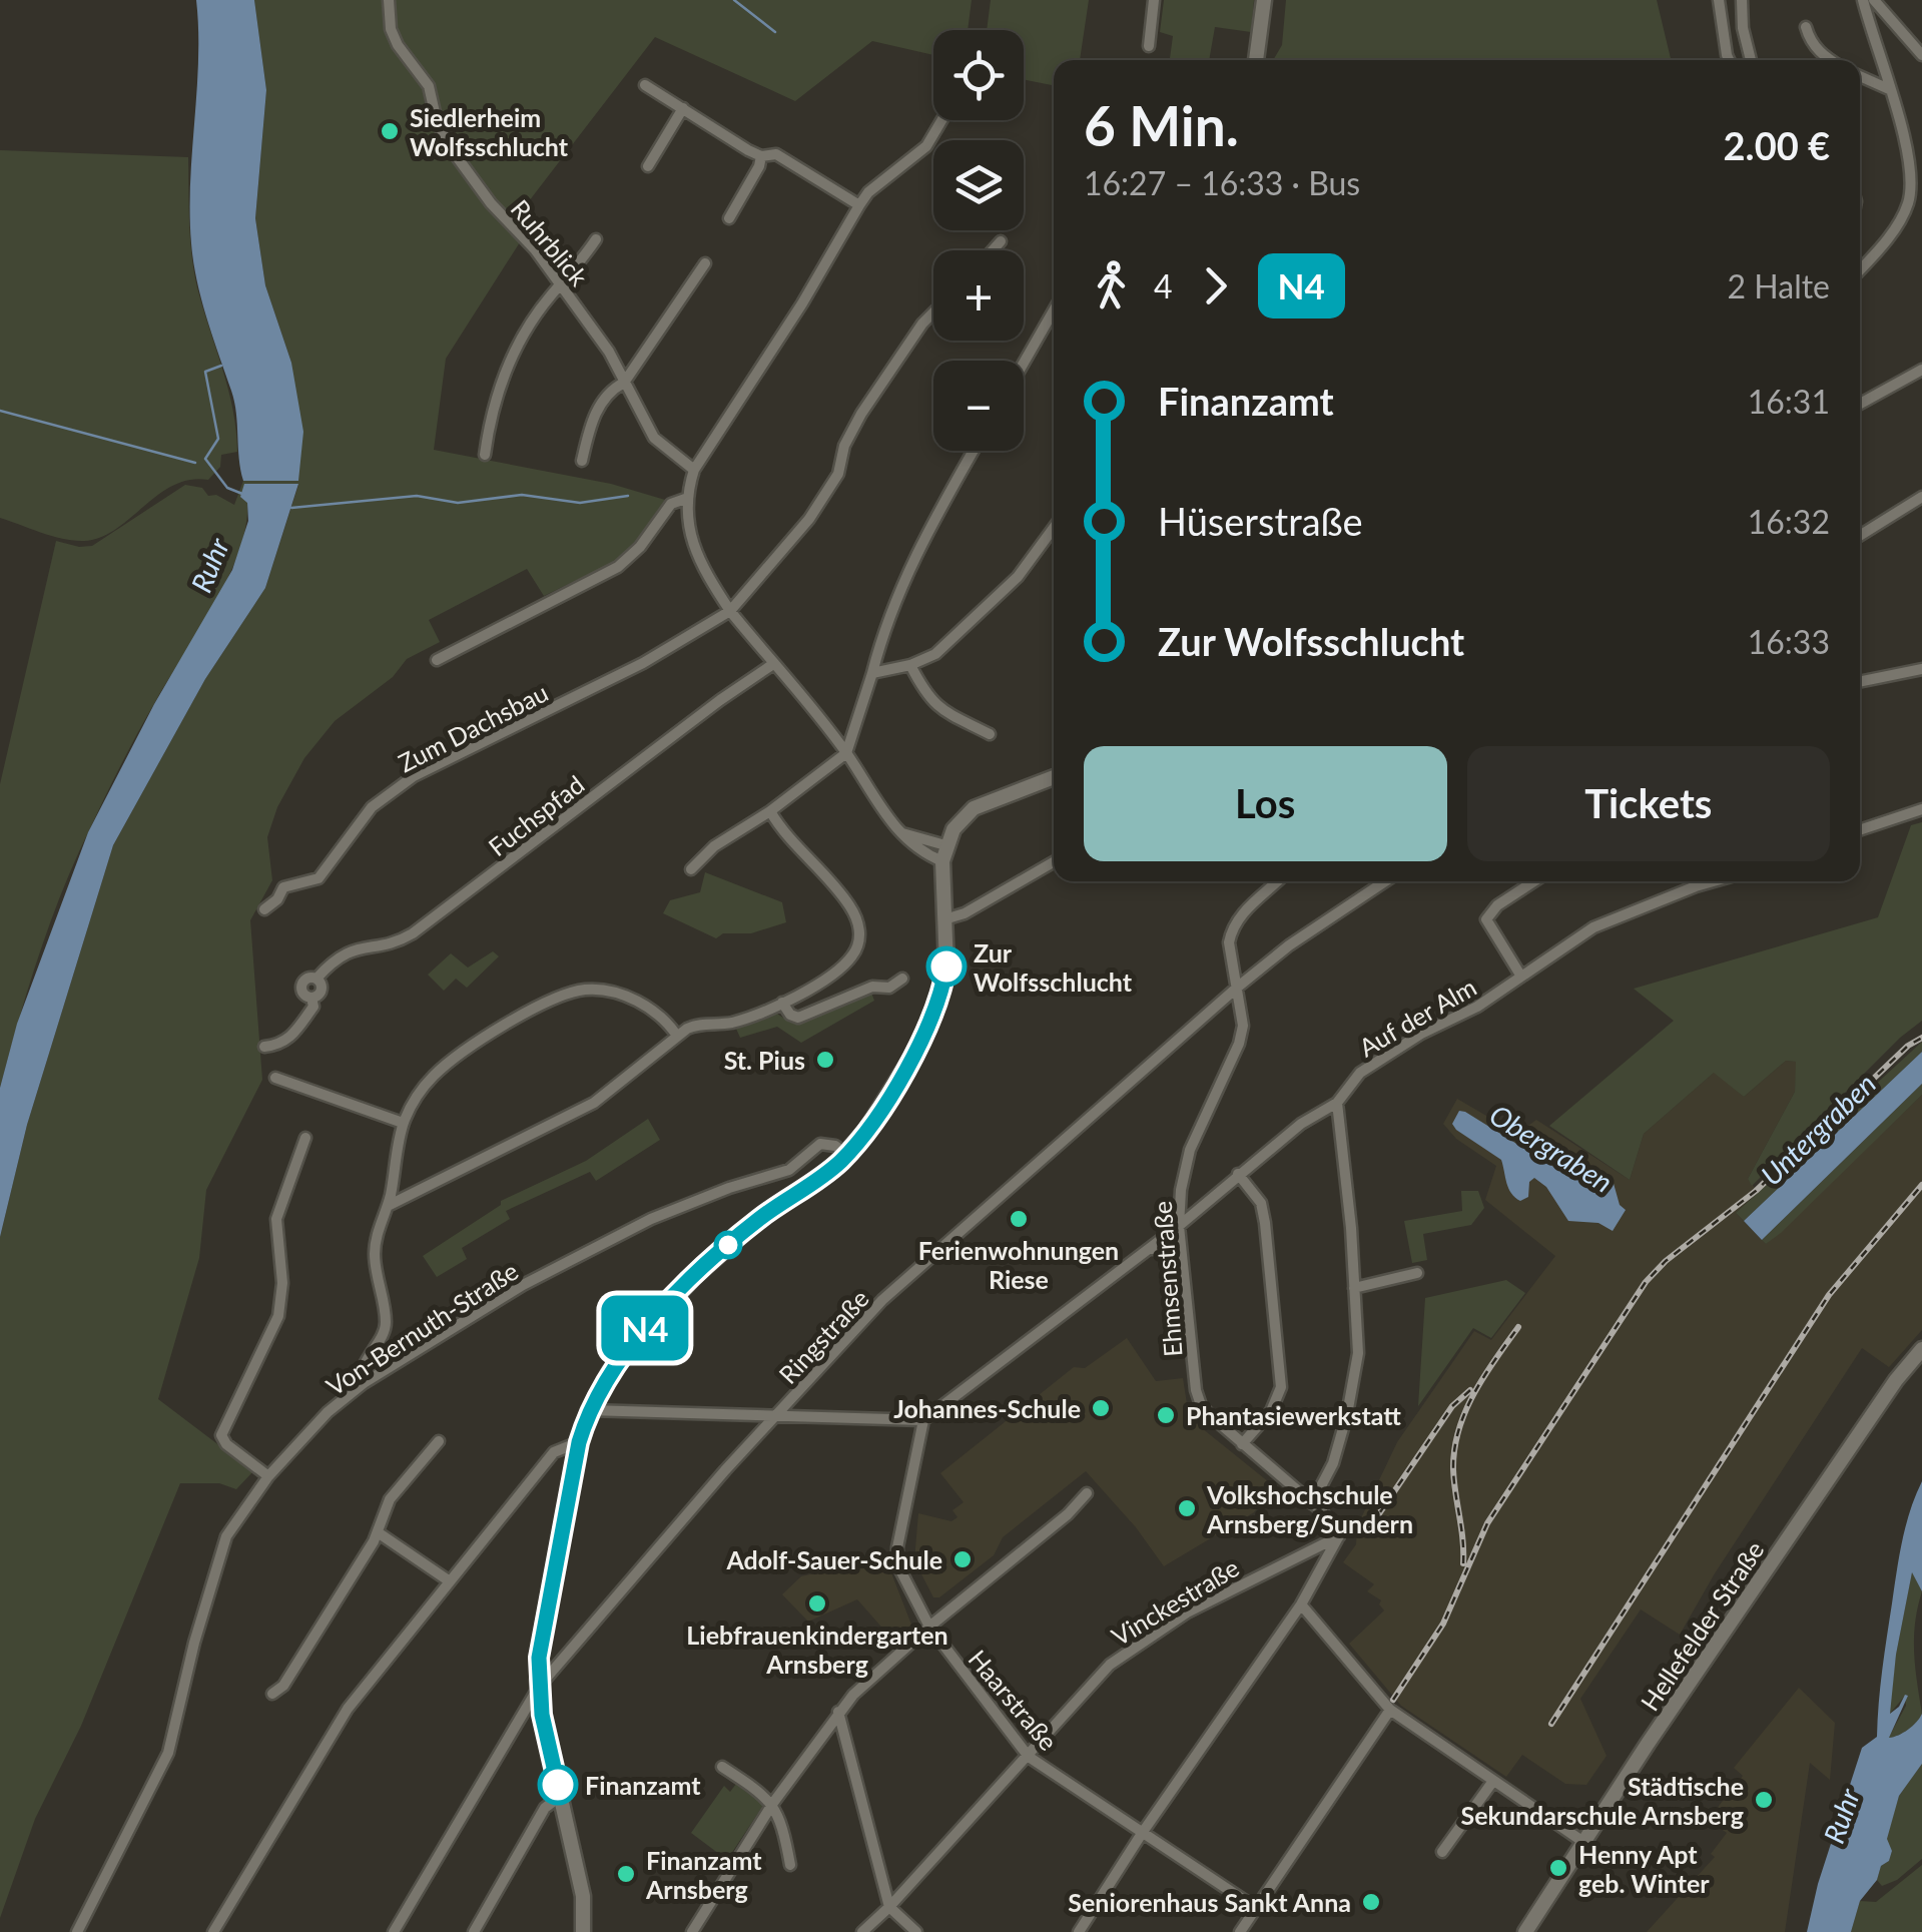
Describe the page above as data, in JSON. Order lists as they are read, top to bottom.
{
  "streets": {
    "street": [
      "Ruhrblick",
      "Zum Dachsbau",
      "Fuchspfad",
      "Auf der Alm",
      "Ehmsenstraße",
      "Von-Bernuth-Straße",
      "Ringstraße",
      "Vinckestraße",
      "Hellefelder Straße",
      "Haarstraße"
    ]
  },
  "crossings": [
    ["Auf der Alm", "Ehmsenstraße"],
    ["Auf der Alm", "Haarstraße"],
    ["Ehmsenstraße", "Ringstraße"],
    ["Ehmsenstraße", "Vinckestraße"],
    ["Vinckestraße", "Haarstraße"]
  ],
  "water": ["Ruhr", "Untergraben", "Obergraben"],
  "places": [
    "Siedlerheim Wolfsschlucht",
    "Zur Wolfsschlucht",
    "St. Pius",
    "Ferienwohnungen Riese",
    "Johannes-Schule",
    "Phantasiewerkstatt",
    "Volkshochschule Arnsberg/Sundern",
    "Adolf-Sauer-Schule",
    "Liebfrauenkindergarten Arnsberg",
    "Finanzamt",
    "Städtische Sekundarschule Arnsberg",
    "Henny Apt geb. Winter",
    "Finanzamt Arnsberg",
    "Seniorenhaus Sankt Anna"
  ],
  "lines": ["bus line N4"],
  "page": {
    "on_map": "N4",
    "map_buttons": ["+", "−"],
    "heading": ["6 Min.", "16:27 – 16:33 · Bus", "2.00 €"],
    "legs": ["4", "N4", "2 Halte"],
    "list": [
      {
        "name": "Finanzamt",
        "value": "16:31"
      },
      {
        "name": "Hüserstraße",
        "value": "16:32"
      },
      {
        "name": "Zur Wolfsschlucht",
        "value": "16:33"
      }
    ],
    "buttons": ["Los", "Tickets"]
  }
}
